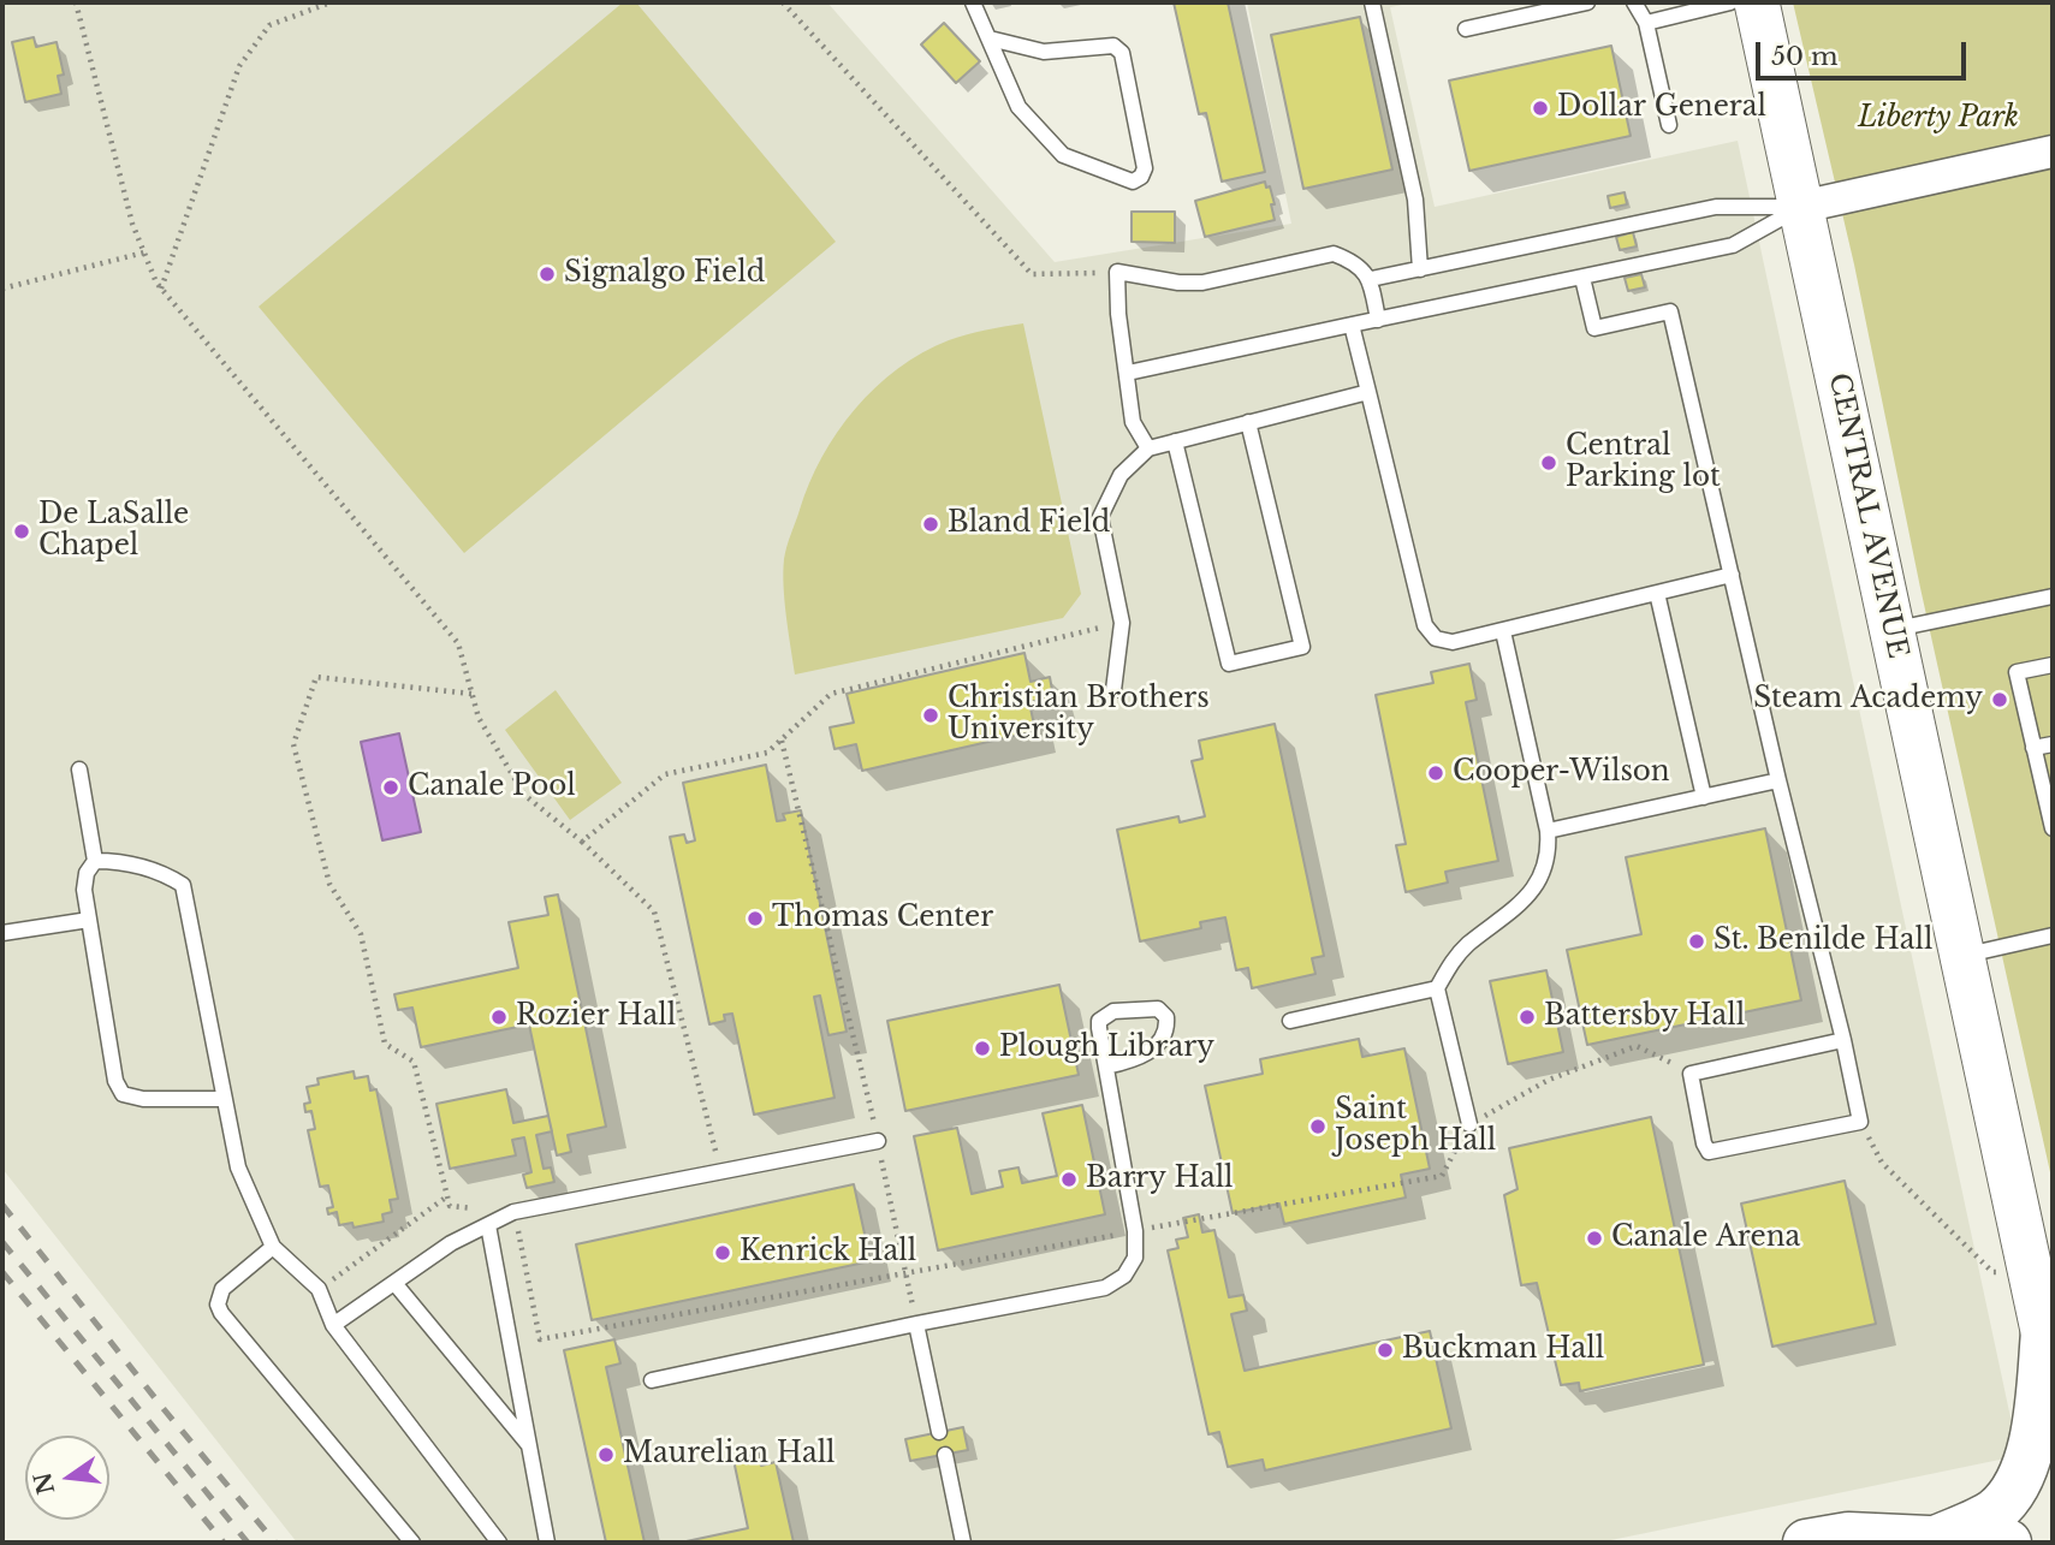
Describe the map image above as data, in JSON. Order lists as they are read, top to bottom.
{
  "streets": {
    "main road": ["CENTRAL AVENUE"]
  },
  "parks": ["Liberty Park"],
  "places": [
    "Dollar General",
    "Signalgo Field",
    "Central Parking lot",
    "Bland Field",
    "De LaSalle Chapel",
    "Steam Academy",
    "Christian Brothers University",
    "Cooper-Wilson",
    "Canale Pool",
    "Thomas Center",
    "St. Benilde Hall",
    "Rozier Hall",
    "Battersby Hall",
    "Plough Library",
    "Saint Joseph Hall",
    "Barry Hall",
    "Canale Arena",
    "Kenrick Hall",
    "Buckman Hall",
    "Maurelian Hall"
  ],
  "scale_bar": "50 m",
  "north": "left"
}
